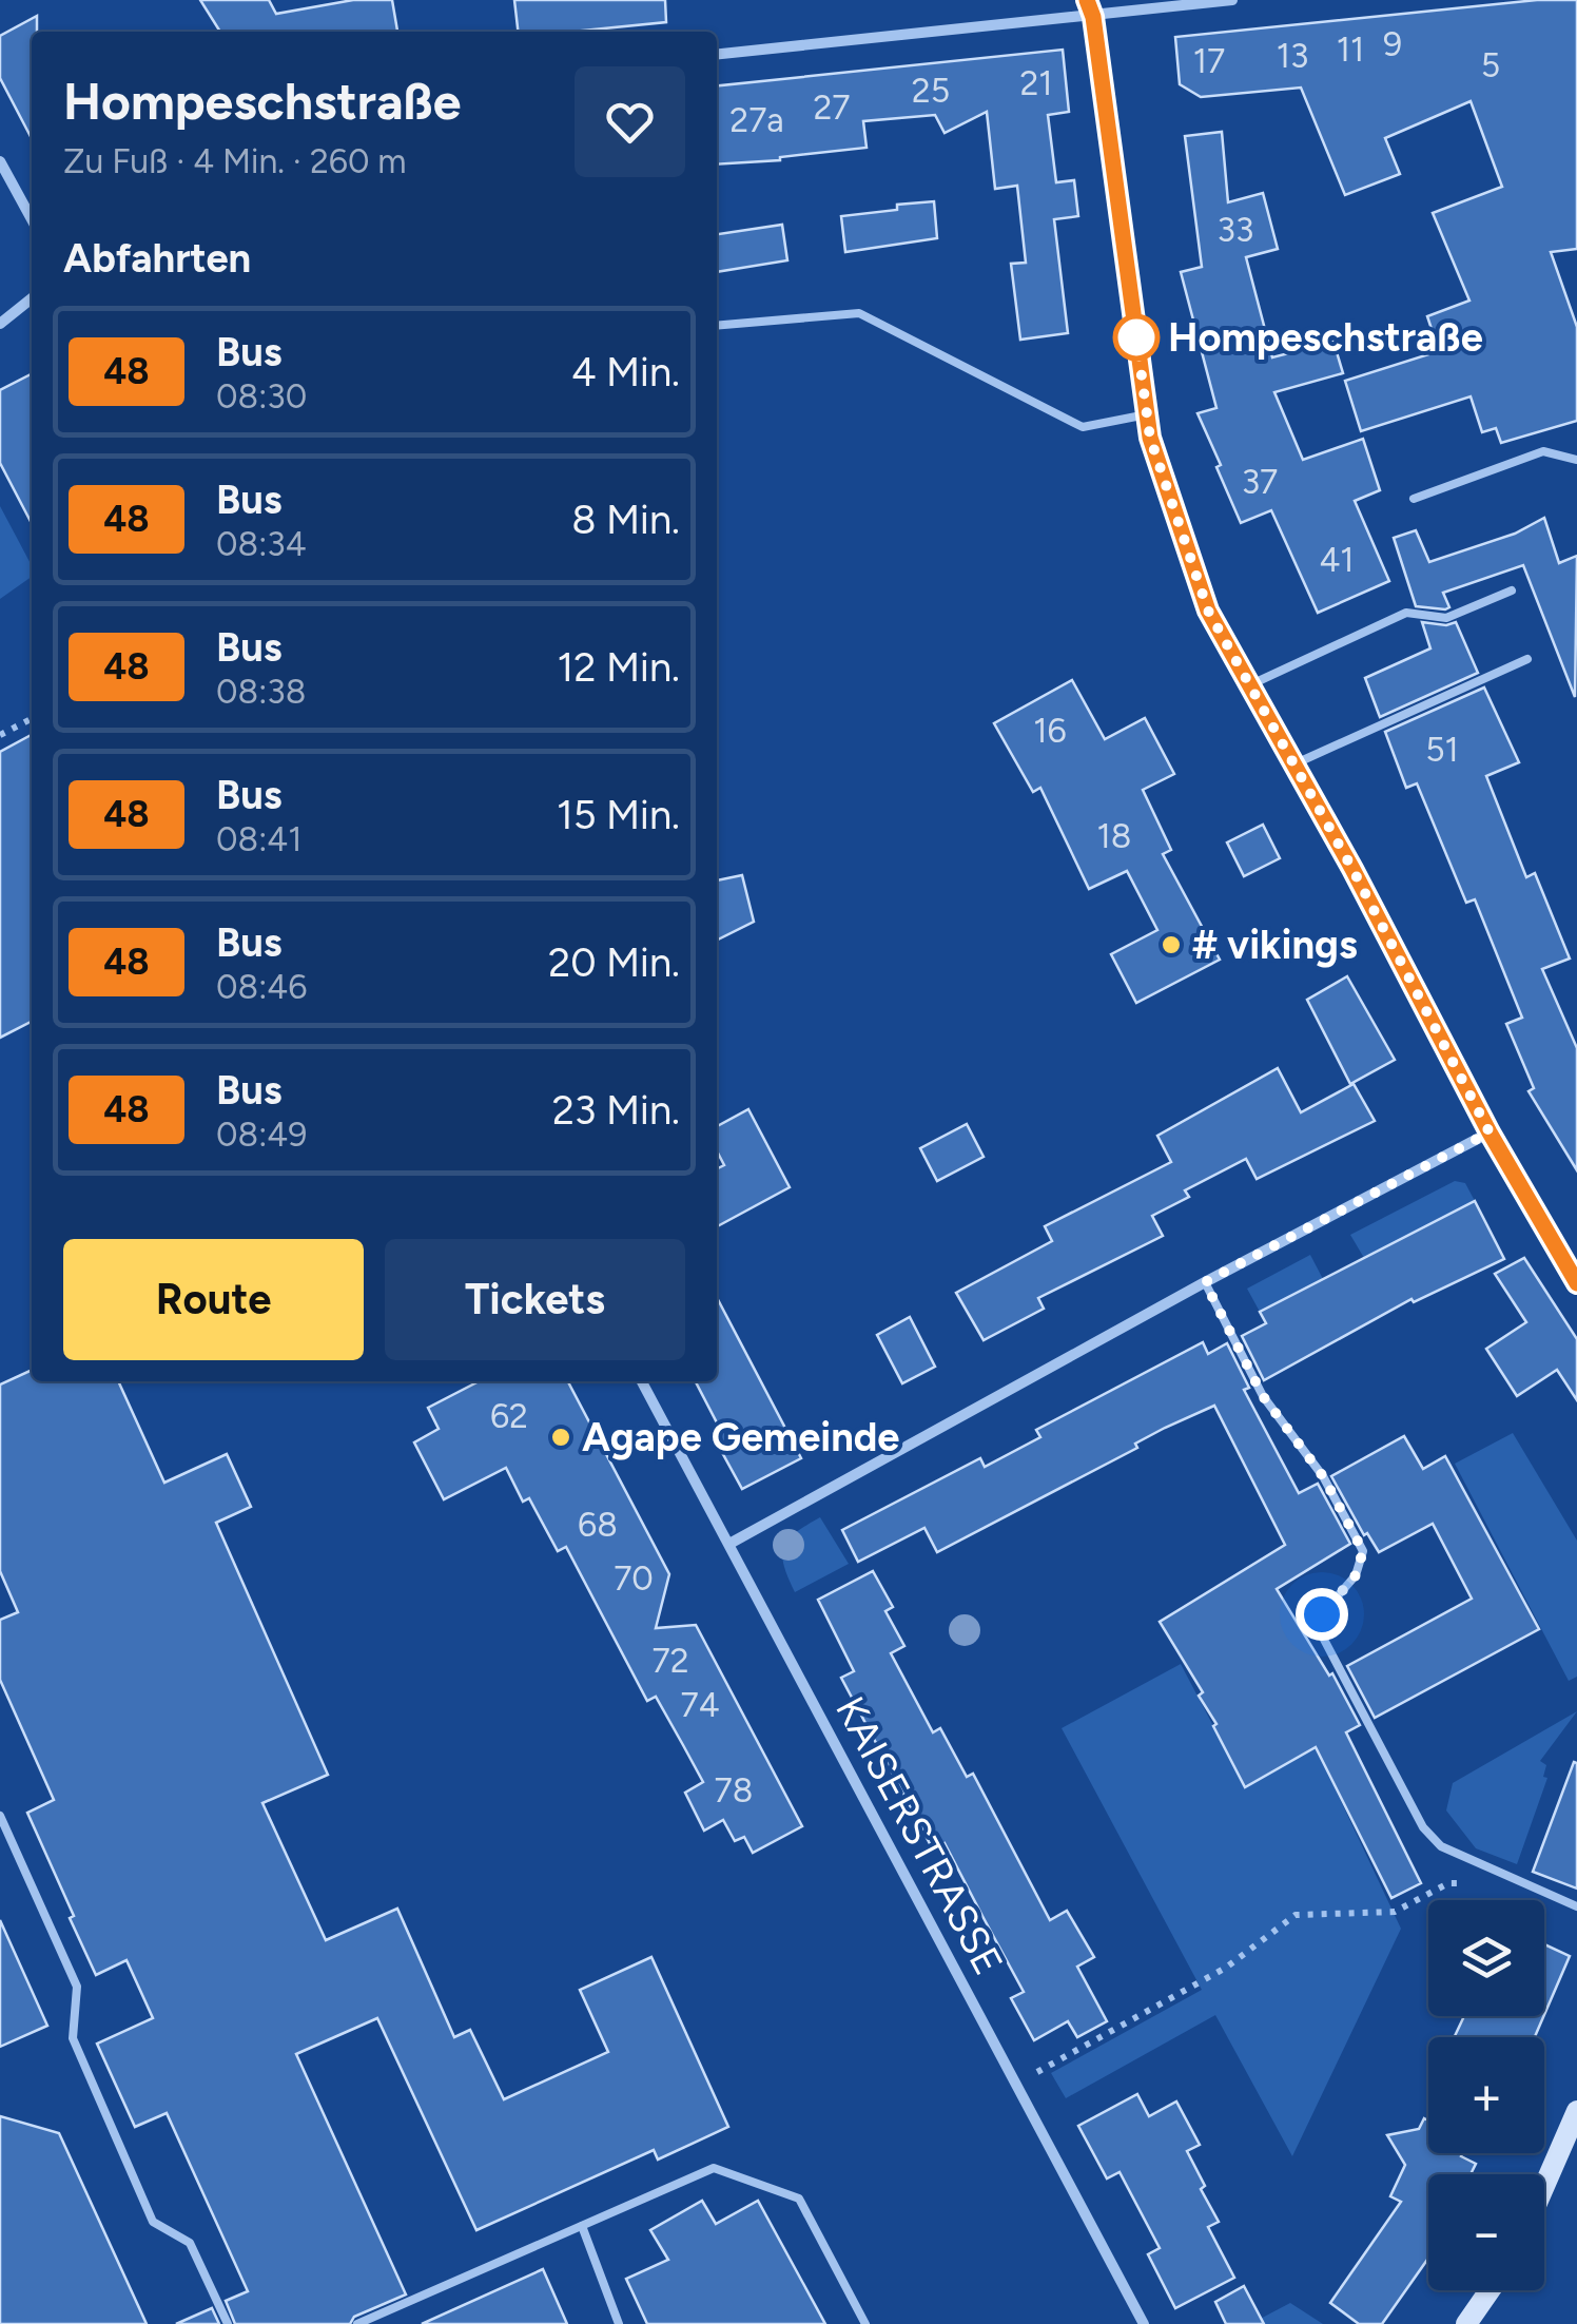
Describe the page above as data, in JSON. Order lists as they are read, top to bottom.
{
  "streets": {
    "street": ["KAISERSTRASSE"]
  },
  "places": ["Hompeschstraße", "# vikings", "Agape Gemeinde"],
  "lines": ["bus line 48"],
  "house_numbers": [
    "9",
    "11",
    "13",
    "17",
    "5",
    "21",
    "25",
    "27",
    "27a",
    "33",
    "37",
    "41",
    "16",
    "51",
    "18",
    "62",
    "68",
    "70",
    "72",
    "74",
    "78"
  ],
  "page": {
    "heading": [
      ["Hompeschstraße", "Zu Fuß · 4 Min. · 260 m"],
      "Abfahrten"
    ],
    "list": [
      {
        "mark": "48",
        "name": "Bus",
        "note": "08:30",
        "value": "4 Min."
      },
      {
        "mark": "48",
        "name": "Bus",
        "note": "08:34",
        "value": "8 Min."
      },
      {
        "mark": "48",
        "name": "Bus",
        "note": "08:38",
        "value": "12 Min."
      },
      {
        "mark": "48",
        "name": "Bus",
        "note": "08:41",
        "value": "15 Min."
      },
      {
        "mark": "48",
        "name": "Bus",
        "note": "08:46",
        "value": "20 Min."
      },
      {
        "mark": "48",
        "name": "Bus",
        "note": "08:49",
        "value": "23 Min."
      }
    ],
    "buttons": ["Route", "Tickets"],
    "map_buttons": ["+", "−"]
  }
}
